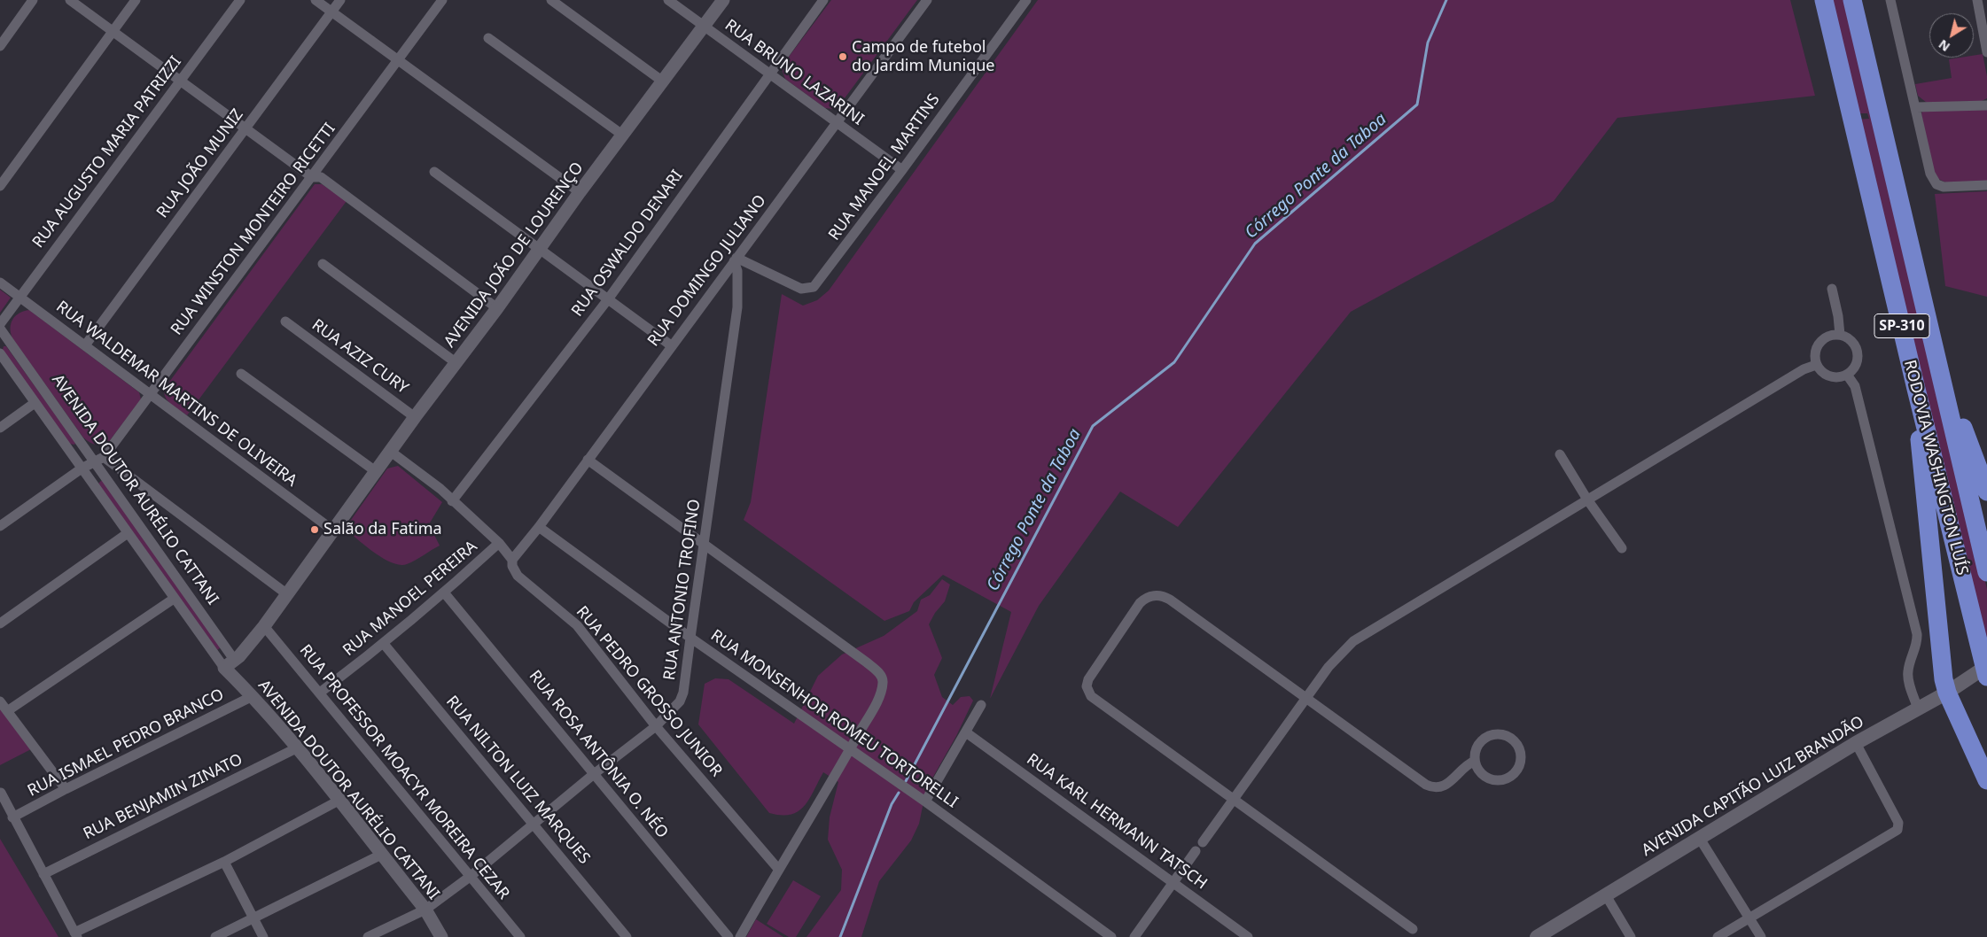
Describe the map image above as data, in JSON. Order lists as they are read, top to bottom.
{
  "streets": {
    "highway": ["SP-310", "RODOVIA WASHINGTON LUÍS"],
    "main road": ["AVENIDA CAPITÃO LUIZ BRANDÃO"],
    "street": [
      "RUA BRUNO LAZARINI",
      "RUA AUGUSTO MARIA PATRIZZI",
      "RUA JOÃO MUNIZ",
      "RUA MANOEL MARTINS",
      "RUA WINSTON MONTEIRO RICETTI",
      "RUA OSWALDO DENARI",
      "AVENIDA JOÃO DE LOURENÇO",
      "RUA DOMINGO JULIANO",
      "RUA AZIZ CURY",
      "RUA WALDEMAR MARTINS DE OLIVEIRA",
      "AVENIDA DOUTOR AURÉLIO CATTANI",
      "RUA ANTONIO TROFINO",
      "RUA MANOEL PEREIRA",
      "RUA PEDRO GROSSO JUNIOR",
      "RUA MONSENHOR ROMEU TORTORELLI",
      "RUA ISMAEL PEDRO BRANCO",
      "RUA ROSA ANTÔNIA O. NÉO",
      "RUA PROFESSOR MOACYR MOREIRA CEZAR",
      "RUA NILTON LUIZ MARQUES",
      "RUA BENJAMIN ZINATO",
      "RUA KARL HERMANN TATSCH"
    ]
  },
  "crossings": [
    ["RUA BRUNO LAZARINI", "RUA MANOEL MARTINS"],
    ["RUA BRUNO LAZARINI", "RUA OSWALDO DENARI"],
    ["RUA BRUNO LAZARINI", "AVENIDA JOÃO DE LOURENÇO"],
    ["RUA BRUNO LAZARINI", "RUA DOMINGO JULIANO"],
    ["RUA AUGUSTO MARIA PATRIZZI", "RUA WALDEMAR MARTINS DE OLIVEIRA"],
    ["RUA JOÃO MUNIZ", "RUA WALDEMAR MARTINS DE OLIVEIRA"],
    ["RUA MANOEL MARTINS", "RUA DOMINGO JULIANO"],
    ["RUA MANOEL MARTINS", "RUA ANTONIO TROFINO"],
    ["RUA WINSTON MONTEIRO RICETTI", "RUA WALDEMAR MARTINS DE OLIVEIRA"],
    ["RUA WINSTON MONTEIRO RICETTI", "AVENIDA DOUTOR AURÉLIO CATTANI"],
    ["RUA OSWALDO DENARI", "RUA PEDRO GROSSO JUNIOR"],
    ["AVENIDA JOÃO DE LOURENÇO", "RUA AZIZ CURY"],
    ["AVENIDA JOÃO DE LOURENÇO", "RUA WALDEMAR MARTINS DE OLIVEIRA"],
    ["AVENIDA JOÃO DE LOURENÇO", "AVENIDA DOUTOR AURÉLIO CATTANI"],
    ["AVENIDA JOÃO DE LOURENÇO", "RUA PEDRO GROSSO JUNIOR"],
    ["AVENIDA JOÃO DE LOURENÇO", "RUA PROFESSOR MOACYR MOREIRA CEZAR"],
    ["RUA DOMINGO JULIANO", "RUA ANTONIO TROFINO"],
    ["RUA DOMINGO JULIANO", "RUA PEDRO GROSSO JUNIOR"],
    ["RUA DOMINGO JULIANO", "RUA MONSENHOR ROMEU TORTORELLI"],
    ["RODOVIA WASHINGTON LUÍS", "AVENIDA CAPITÃO LUIZ BRANDÃO"],
    ["AVENIDA DOUTOR AURÉLIO CATTANI", "RUA ANTONIO TROFINO"],
    ["AVENIDA DOUTOR AURÉLIO CATTANI", "RUA ISMAEL PEDRO BRANCO"],
    ["AVENIDA DOUTOR AURÉLIO CATTANI", "RUA BENJAMIN ZINATO"],
    ["RUA ANTONIO TROFINO", "RUA PEDRO GROSSO JUNIOR"],
    ["RUA ANTONIO TROFINO", "RUA MONSENHOR ROMEU TORTORELLI"],
    ["RUA ANTONIO TROFINO", "RUA ROSA ANTÔNIA O. NÉO"],
    ["RUA ANTONIO TROFINO", "RUA PROFESSOR MOACYR MOREIRA CEZAR"],
    ["RUA ANTONIO TROFINO", "RUA NILTON LUIZ MARQUES"],
    ["RUA MANOEL PEREIRA", "RUA PEDRO GROSSO JUNIOR"],
    ["RUA MANOEL PEREIRA", "RUA ROSA ANTÔNIA O. NÉO"],
    ["RUA MANOEL PEREIRA", "RUA PROFESSOR MOACYR MOREIRA CEZAR"],
    ["RUA MANOEL PEREIRA", "RUA NILTON LUIZ MARQUES"]
  ],
  "water": ["Córrego Ponte da Taboa"],
  "places": ["Campo de futebol do Jardim Munique", "Salão da Fatima"],
  "north": "bottom left"
}
